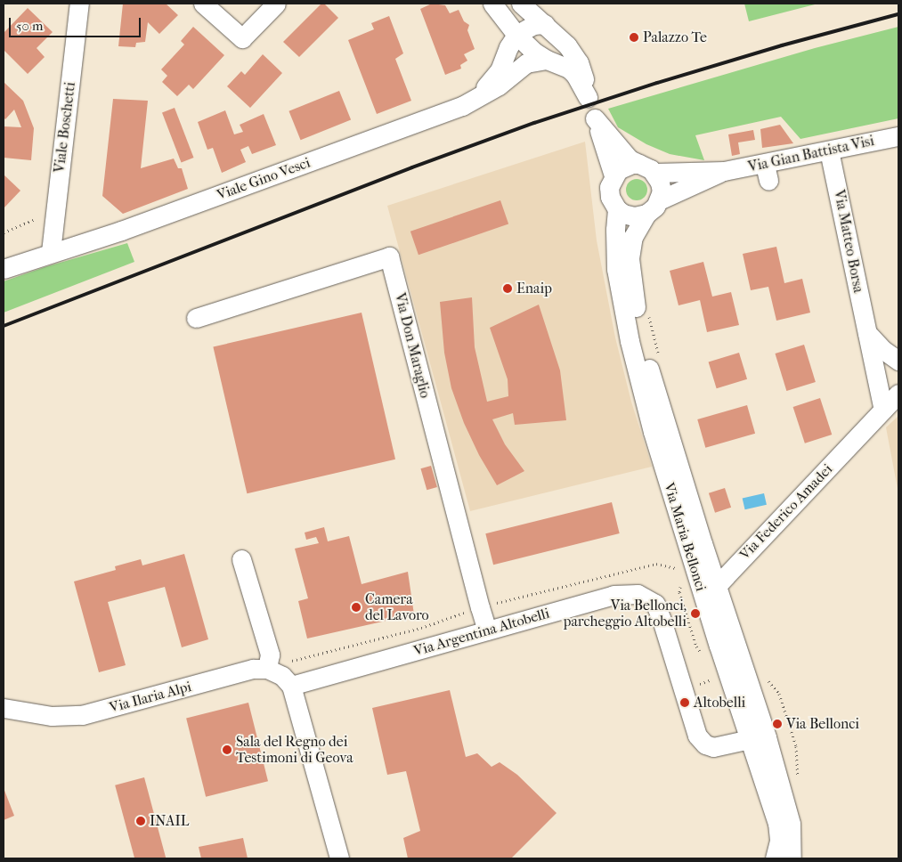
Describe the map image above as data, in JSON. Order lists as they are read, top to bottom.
{
  "streets": {
    "street": [
      "Viale Boschetti",
      "Via Gian Battista Visi",
      "Viale Gino Vesci",
      "Via Matteo Borsa",
      "Via Don Maraglio",
      "Via Federico Amadei",
      "Via Maria Bellonci",
      "Via Argentina Altobelli",
      "Via Ilaria Alpi"
    ]
  },
  "crossings": [
    ["Viale Boschetti", "Viale Gino Vesci"],
    ["Via Gian Battista Visi", "Via Matteo Borsa"],
    ["Via Gian Battista Visi", "Via Maria Bellonci"],
    ["Via Matteo Borsa", "Via Federico Amadei"],
    ["Via Don Maraglio", "Via Argentina Altobelli"],
    ["Via Federico Amadei", "Via Maria Bellonci"],
    ["Via Maria Bellonci", "Via Argentina Altobelli"]
  ],
  "places": [
    "Palazzo Te",
    "Enaip",
    "Camera del Lavoro",
    "Via Bellonci, parcheggio Altobelli",
    "Altobelli",
    "Via Bellonci",
    "Sala del Regno dei Testimoni di Geova",
    "INAIL"
  ],
  "scale_bar": "50 m"
}
